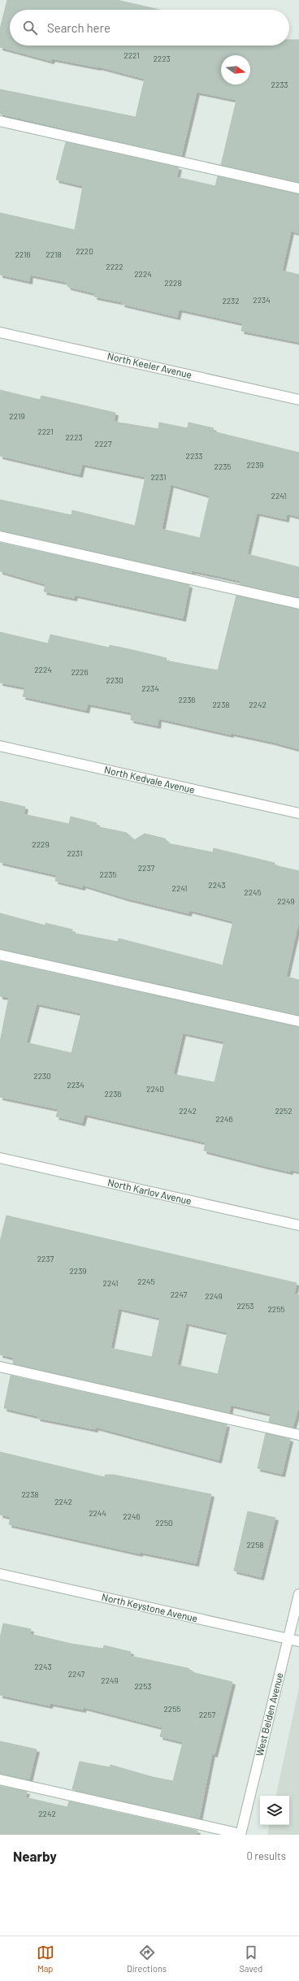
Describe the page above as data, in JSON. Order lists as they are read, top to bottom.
{
  "streets": {
    "street": [
      "North Keeler Avenue",
      "North Kedvale Avenue",
      "North Karlov Avenue",
      "North Keystone Avenue",
      "West Belden Avenue"
    ]
  },
  "crossings": [
    ["North Keystone Avenue", "West Belden Avenue"]
  ],
  "house_numbers": [
    "2221",
    "2223",
    "2233",
    "2220",
    "2216",
    "2218",
    "2222",
    "2224",
    "2228",
    "2234",
    "2232",
    "2219",
    "2221",
    "2223",
    "2227",
    "2233",
    "2239",
    "2235",
    "2231",
    "2241",
    "2224",
    "2226",
    "2230",
    "2234",
    "2236",
    "2238",
    "2242",
    "2229",
    "2231",
    "2237",
    "2235",
    "2243",
    "2241",
    "2245",
    "2249",
    "2230",
    "2234",
    "2240",
    "2236",
    "2242",
    "2252",
    "2246",
    "2237",
    "2239",
    "2245",
    "2241",
    "2247",
    "2249",
    "2253",
    "2255",
    "2238",
    "2242",
    "2244",
    "2246",
    "2250",
    "2258",
    "2243",
    "2247",
    "2249",
    "2253",
    "2255",
    "2257",
    "2242"
  ],
  "north": "right",
  "page": {
    "search": "Search here",
    "heading": ["Nearby", "0 results"],
    "nav": ["Map", "Directions", "Saved"]
  }
}
